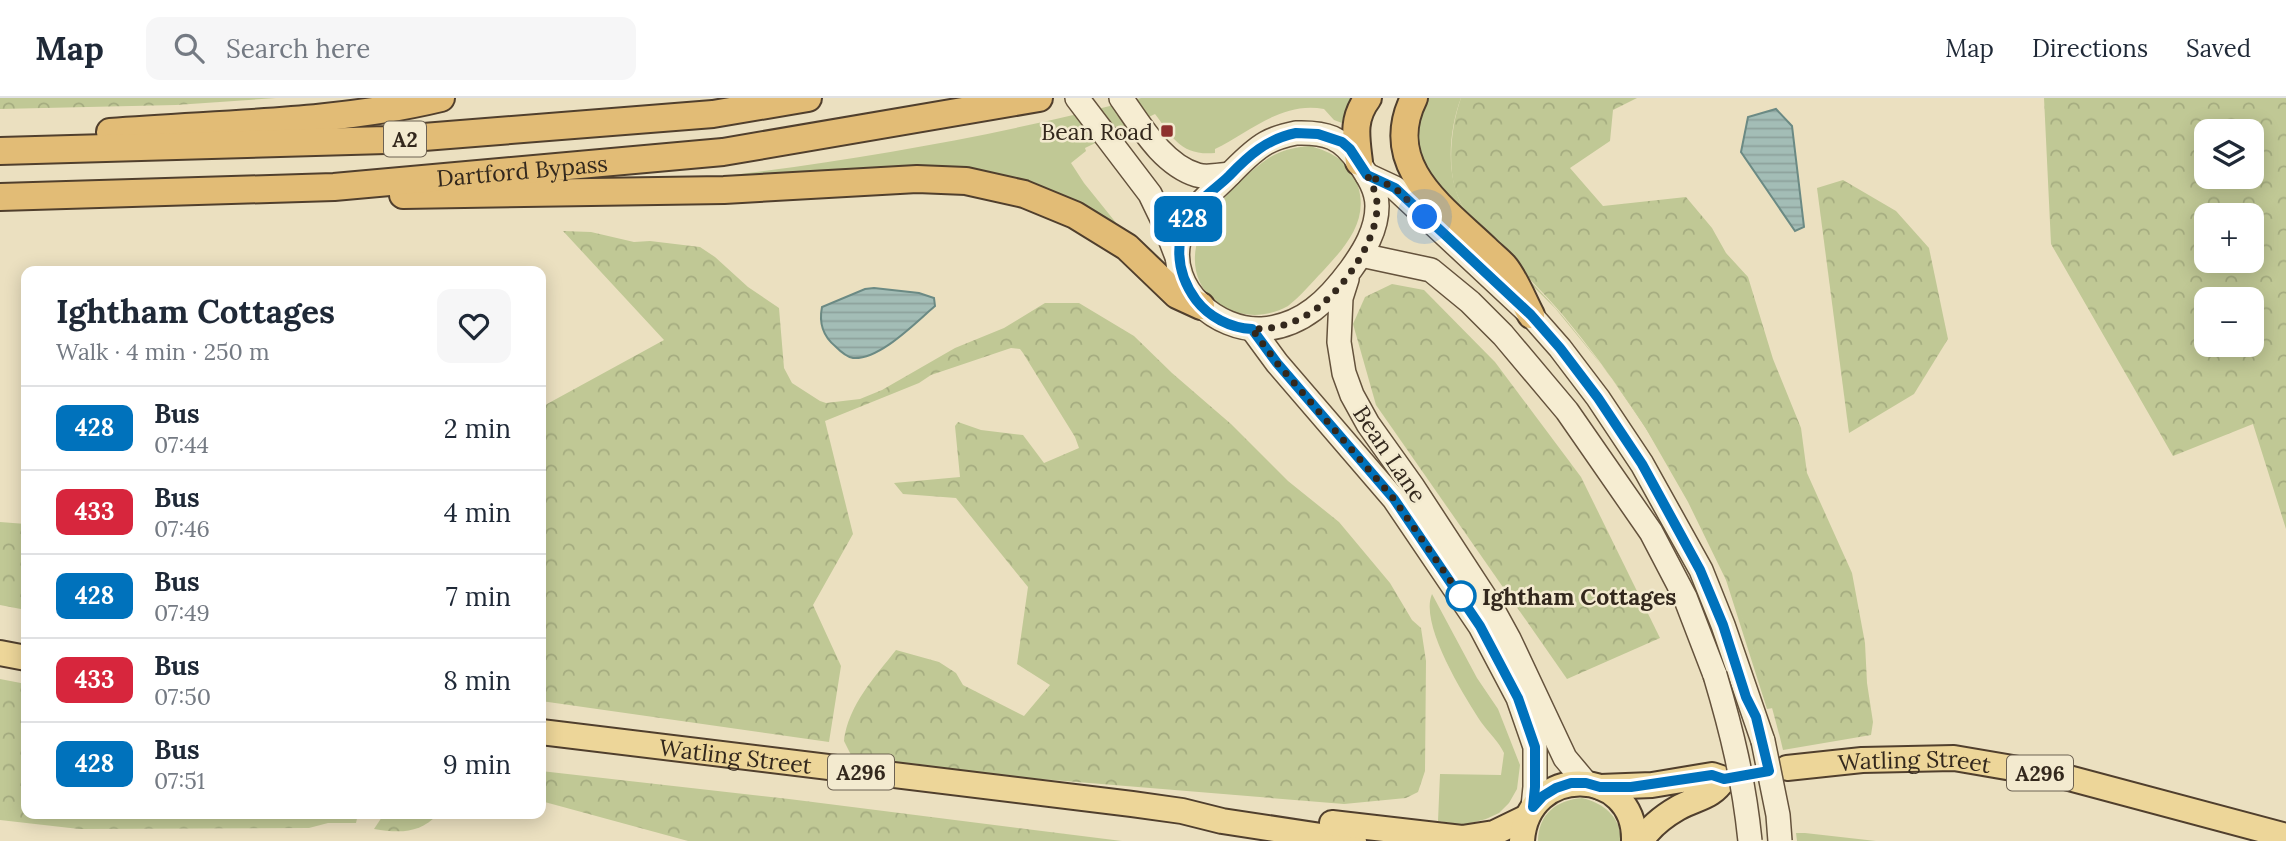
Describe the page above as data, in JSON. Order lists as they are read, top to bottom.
{
  "streets": {
    "highway": ["A2", "Dartford Bypass"],
    "main road": ["Bean Lane", "Watling Street", "A296"]
  },
  "crossings": [
    ["Bean Lane", "Watling Street"]
  ],
  "places": {
    "transit": ["Bean Road"],
    "other": ["Ightham Cottages"]
  },
  "lines": ["bus line 428"],
  "page": {
    "header": "Map",
    "search": "Search here",
    "nav": ["Map", "Directions", "Saved"],
    "on_map": "428",
    "map_buttons": ["+", "−"],
    "heading": ["Ightham Cottages", "Walk · 4 min · 250 m"],
    "list": [
      {
        "mark": "428",
        "name": "Bus",
        "note": "07:44",
        "value": "2 min"
      },
      {
        "mark": "433",
        "name": "Bus",
        "note": "07:46",
        "value": "4 min"
      },
      {
        "mark": "428",
        "name": "Bus",
        "note": "07:49",
        "value": "7 min"
      },
      {
        "mark": "433",
        "name": "Bus",
        "note": "07:50",
        "value": "8 min"
      },
      {
        "mark": "428",
        "name": "Bus",
        "note": "07:51",
        "value": "9 min"
      }
    ]
  }
}
